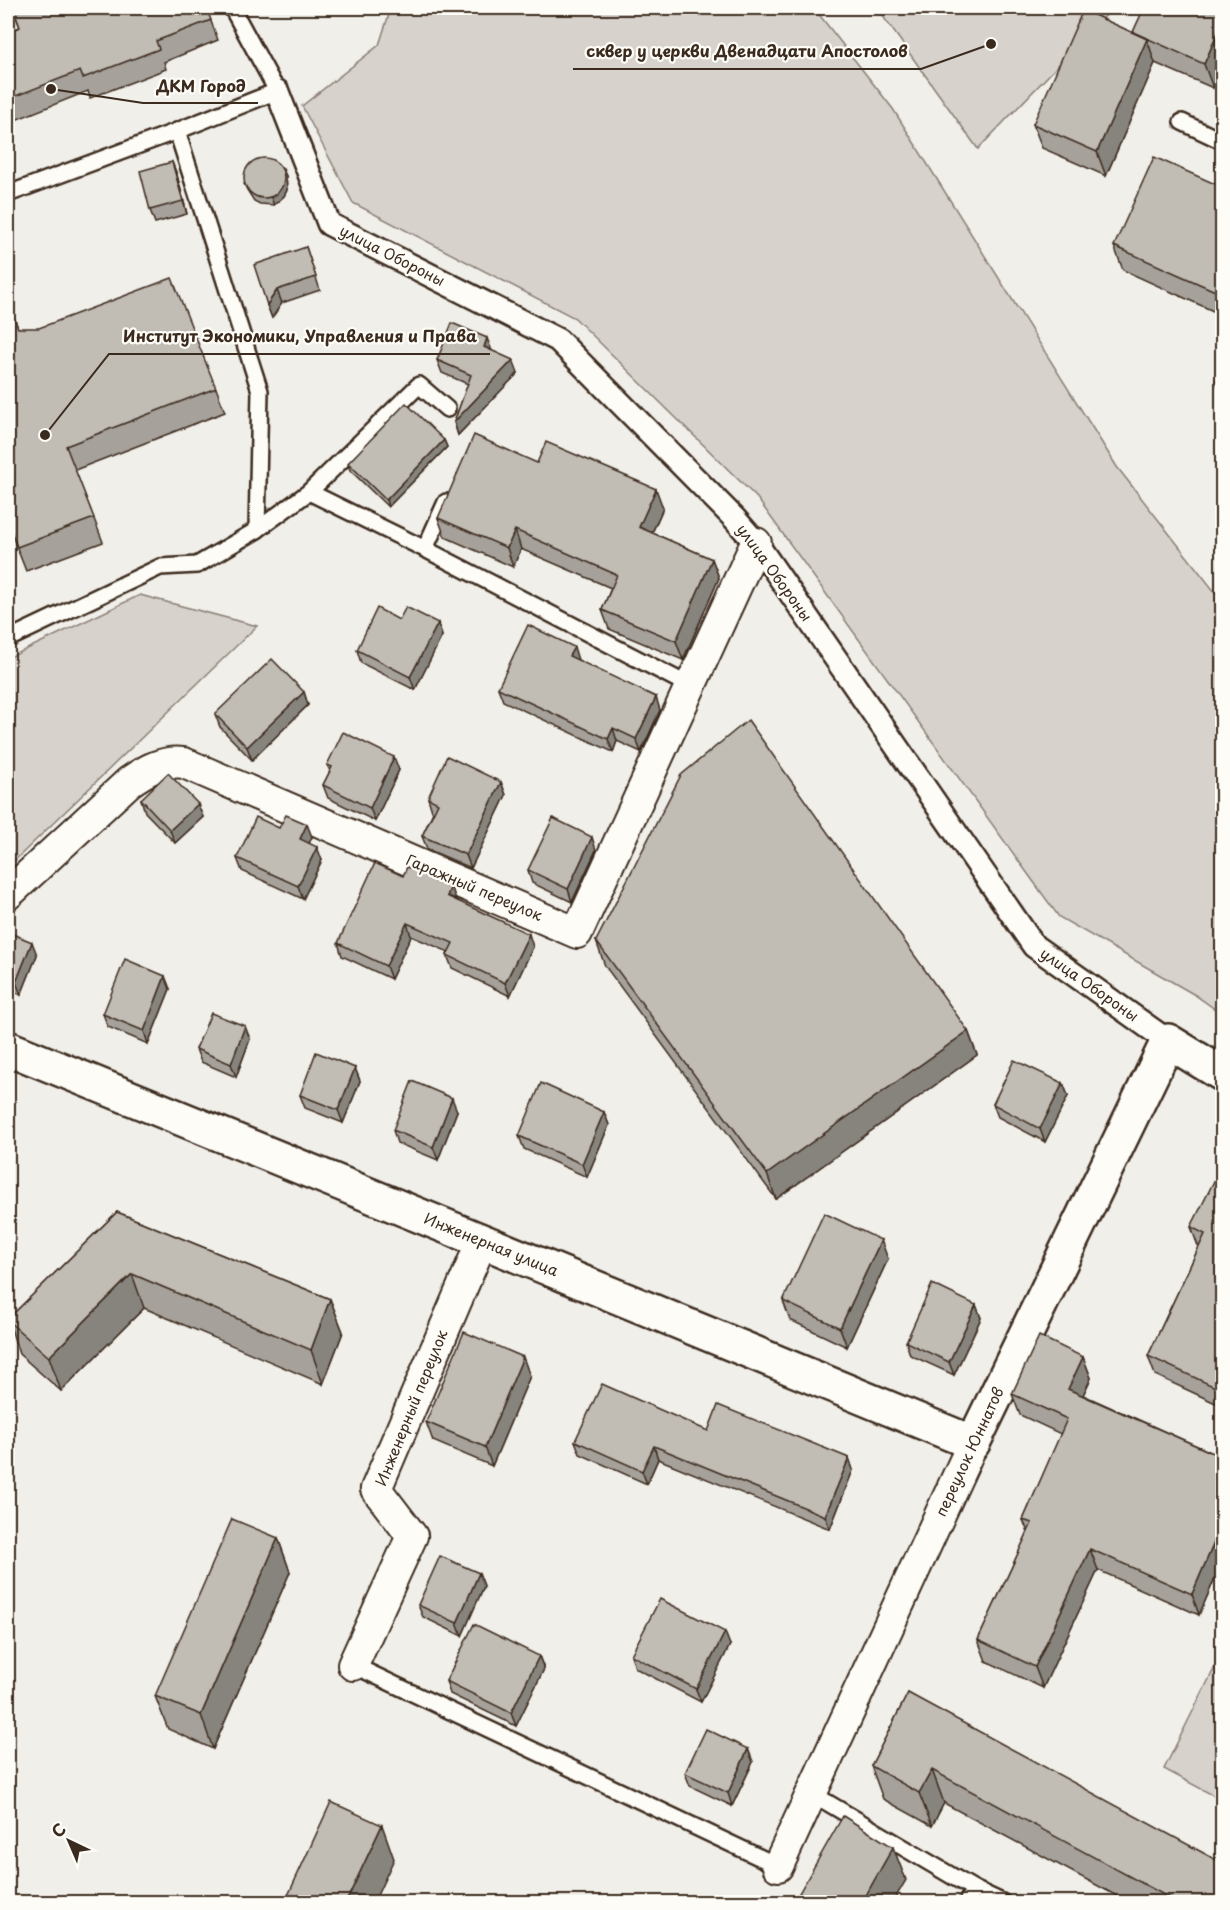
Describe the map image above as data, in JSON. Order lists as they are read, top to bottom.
{
  "streets": {
    "street": [
      "улица Обороны",
      "Гаражный переулок",
      "Инженерная улица",
      "Инженерный переулок",
      "переулок Юннатов"
    ]
  },
  "crossings": [
    ["улица Обороны", "Гаражный переулок"],
    ["улица Обороны", "переулок Юннатов"],
    ["Инженерная улица", "Инженерный переулок"],
    ["Инженерная улица", "переулок Юннатов"]
  ],
  "places": ["сквер у церкви Двенадцати Апостолов", "ДКМ Город", "Институт Экономики, Управления и Права"],
  "north": "top left"
}
